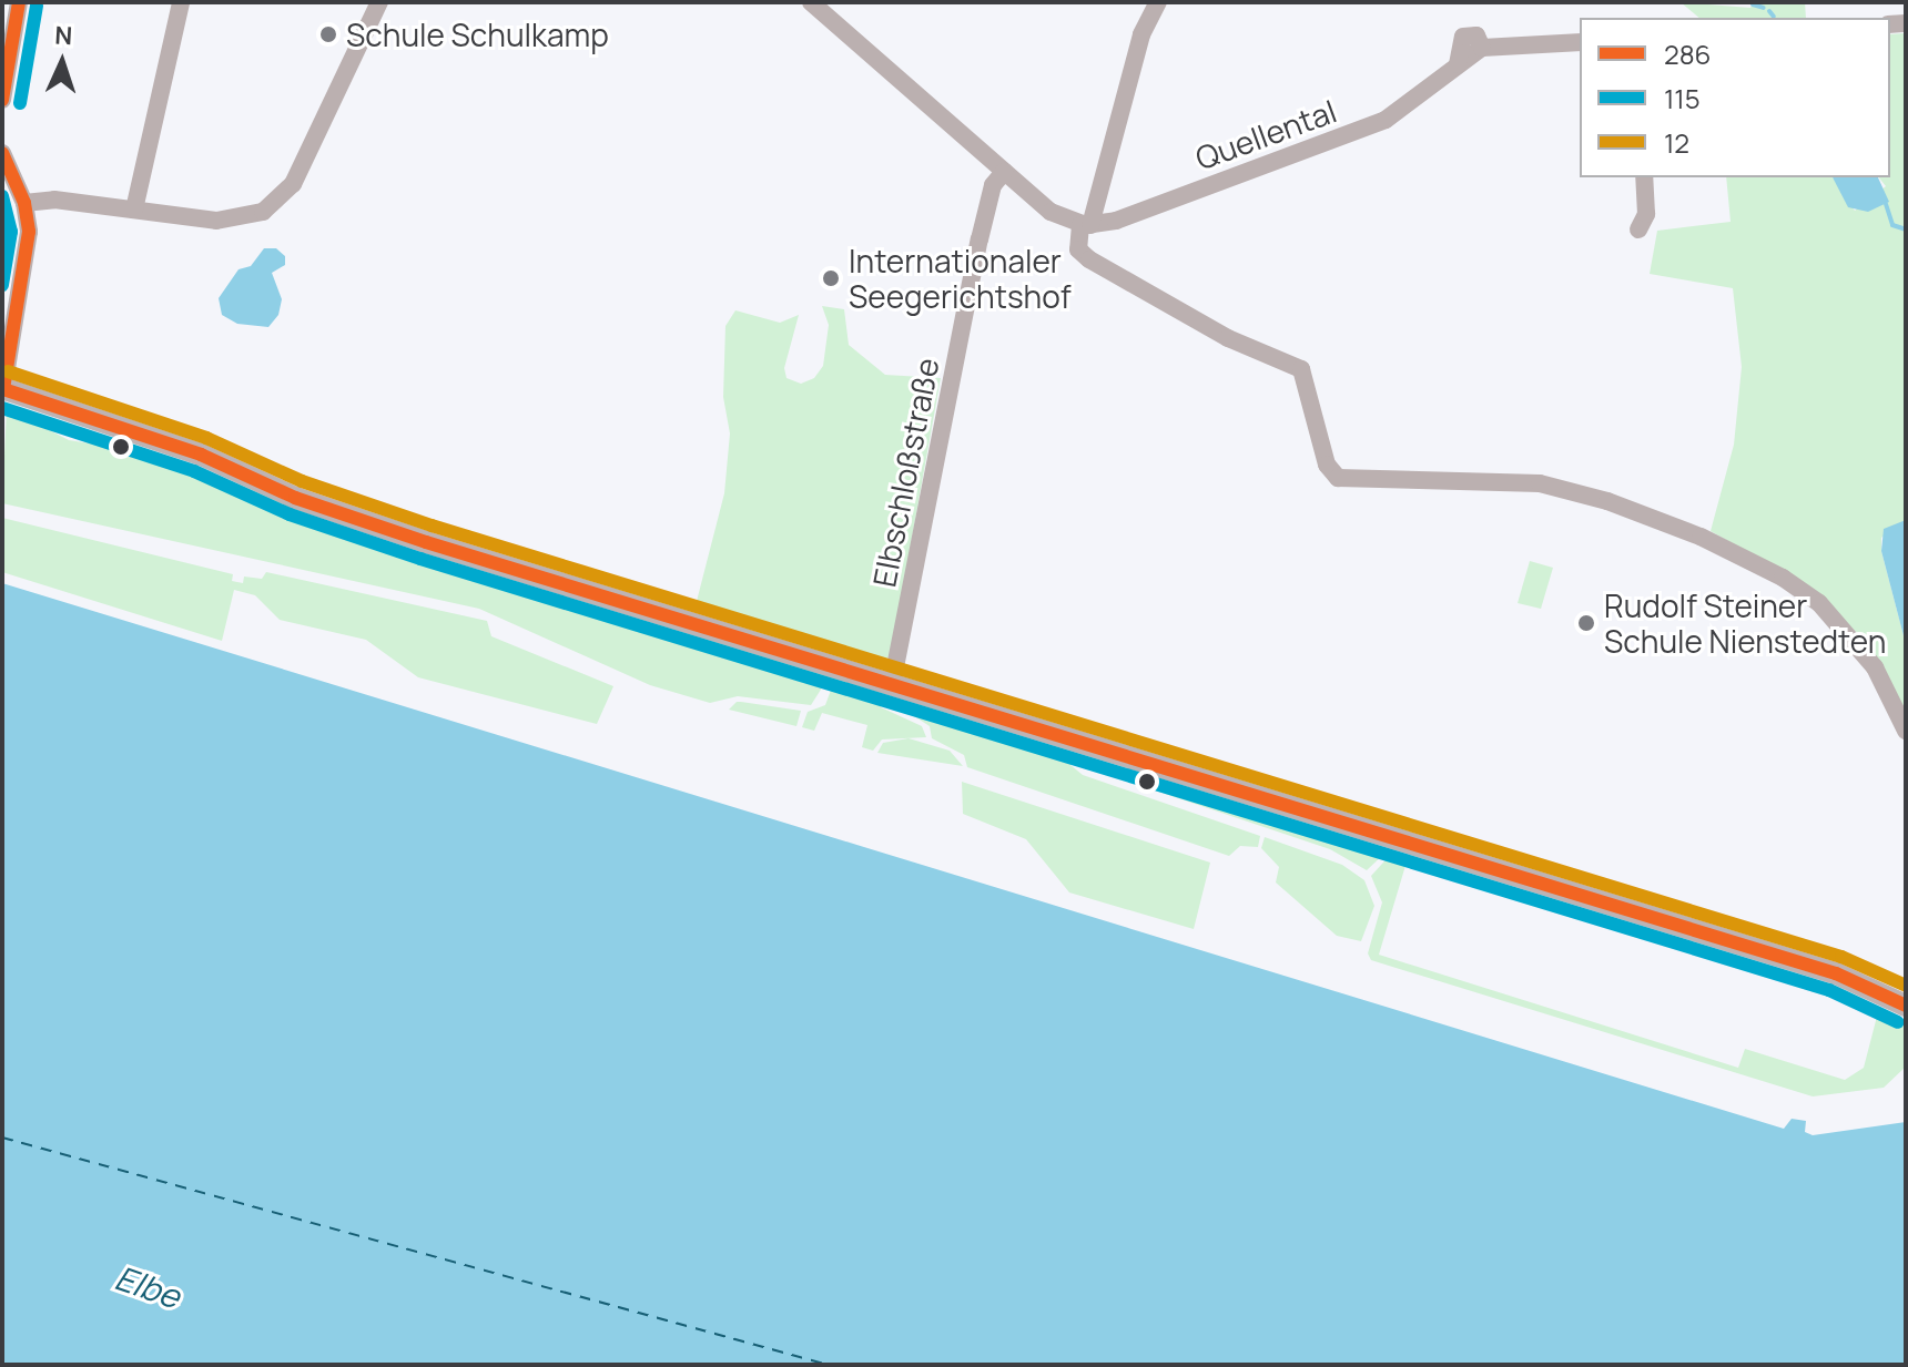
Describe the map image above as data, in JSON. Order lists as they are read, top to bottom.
{
  "streets": {
    "street": ["Quellental", "Elbschloßstraße"]
  },
  "water": ["Elbe"],
  "places": ["Schule Schulkamp", "Internationaler Seegerichtshof", "Rudolf Steiner Schule Nienstedten"],
  "lines": ["transit line 286", "transit line 115", "transit line 12"],
  "legend": ["286", "115", "12"],
  "north": "top"
}
